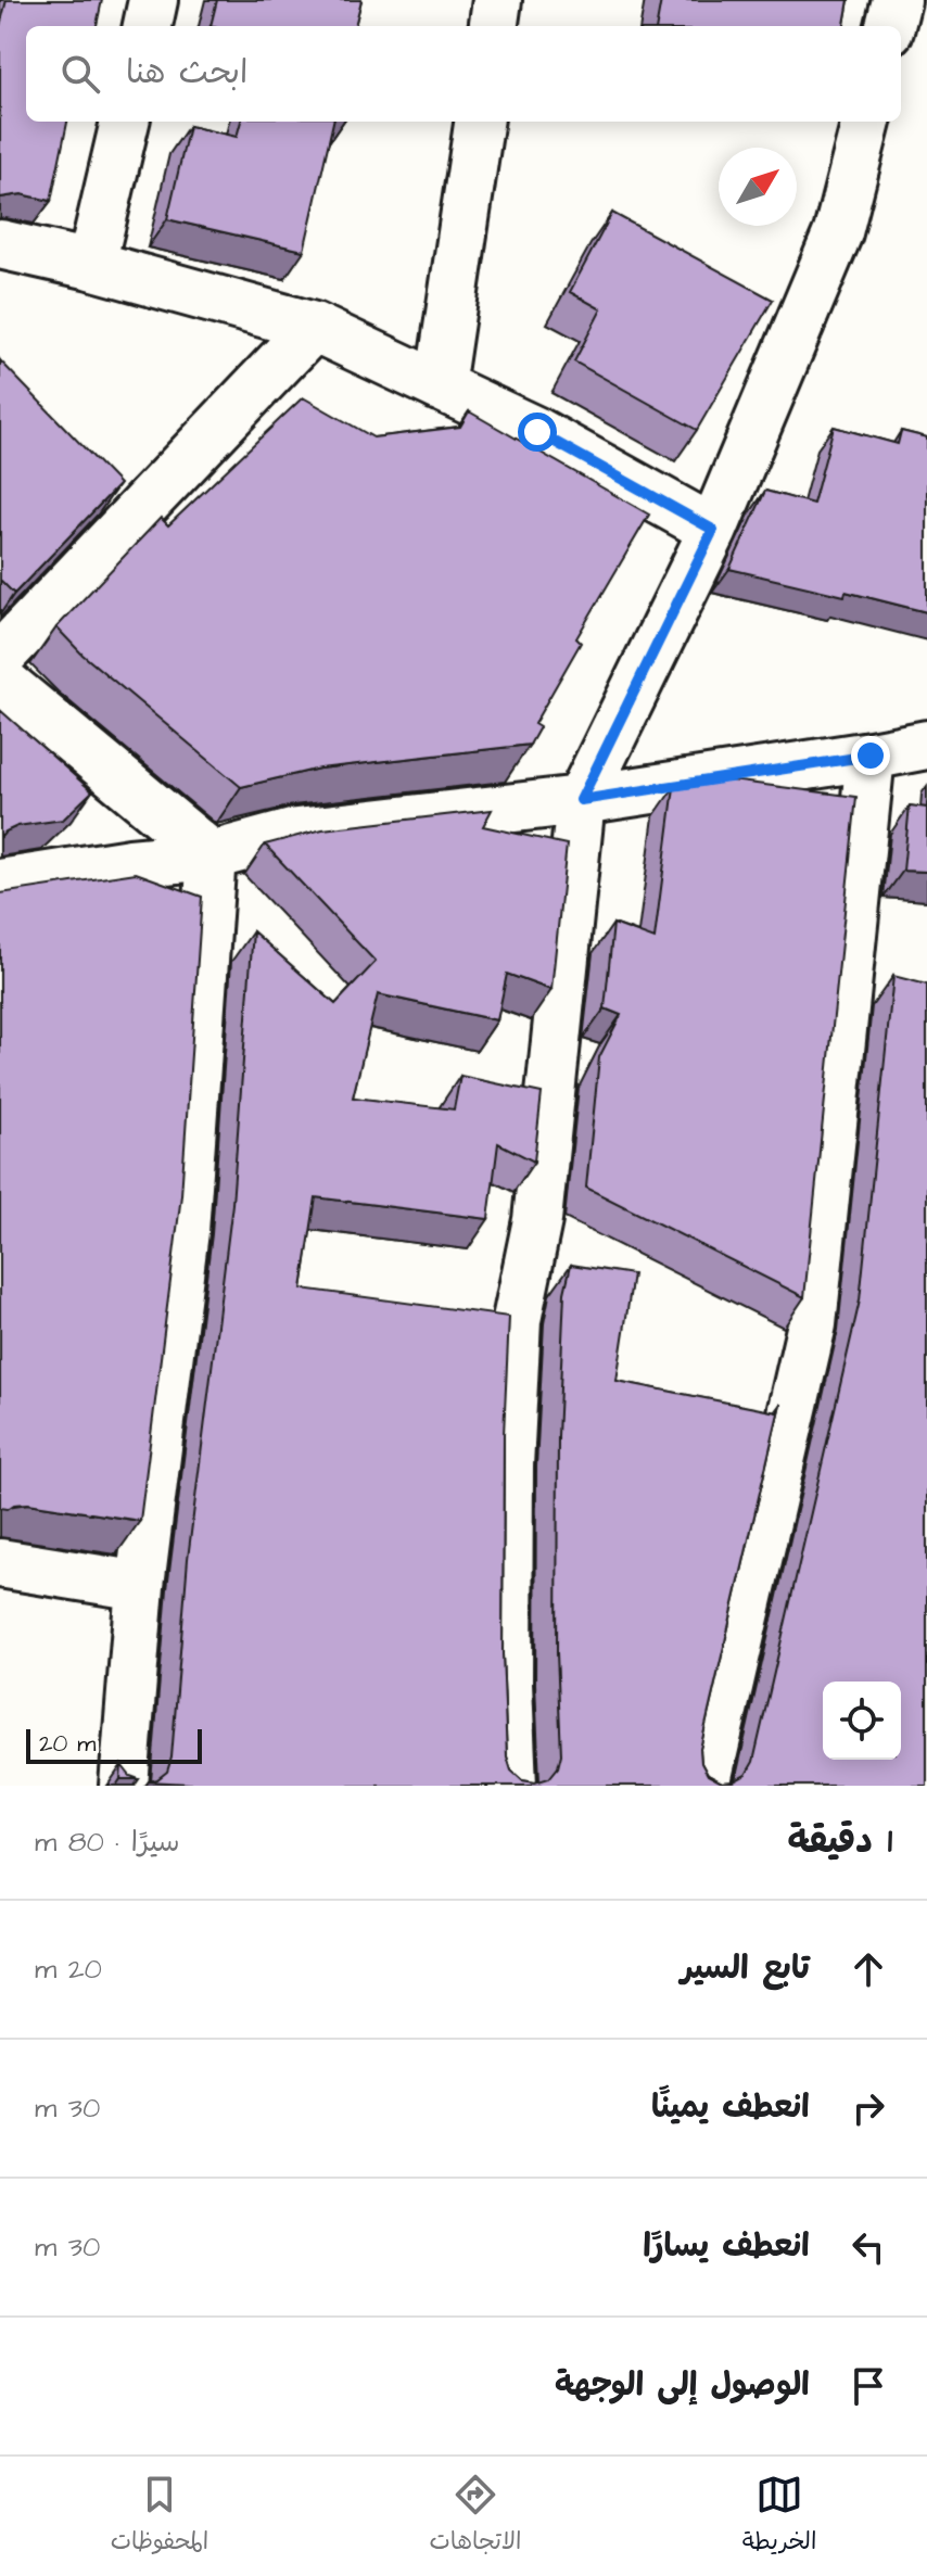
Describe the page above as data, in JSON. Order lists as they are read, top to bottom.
{
  "scale_bar": "20 m",
  "north": "top right",
  "page": {
    "search": "ابحث هنا",
    "scale": "20 m",
    "heading": ["1 دقيقة", "سيرًا · 80 m"],
    "list": [
      ["تابع السير", "20 m"],
      ["انعطف يمينًا", "30 m"],
      ["انعطف يسارًا", "30 m"],
      "الوصول إلى الوجهة"
    ],
    "nav": ["الخريطة", "الاتجاهات", "المحفوظات"]
  }
}
